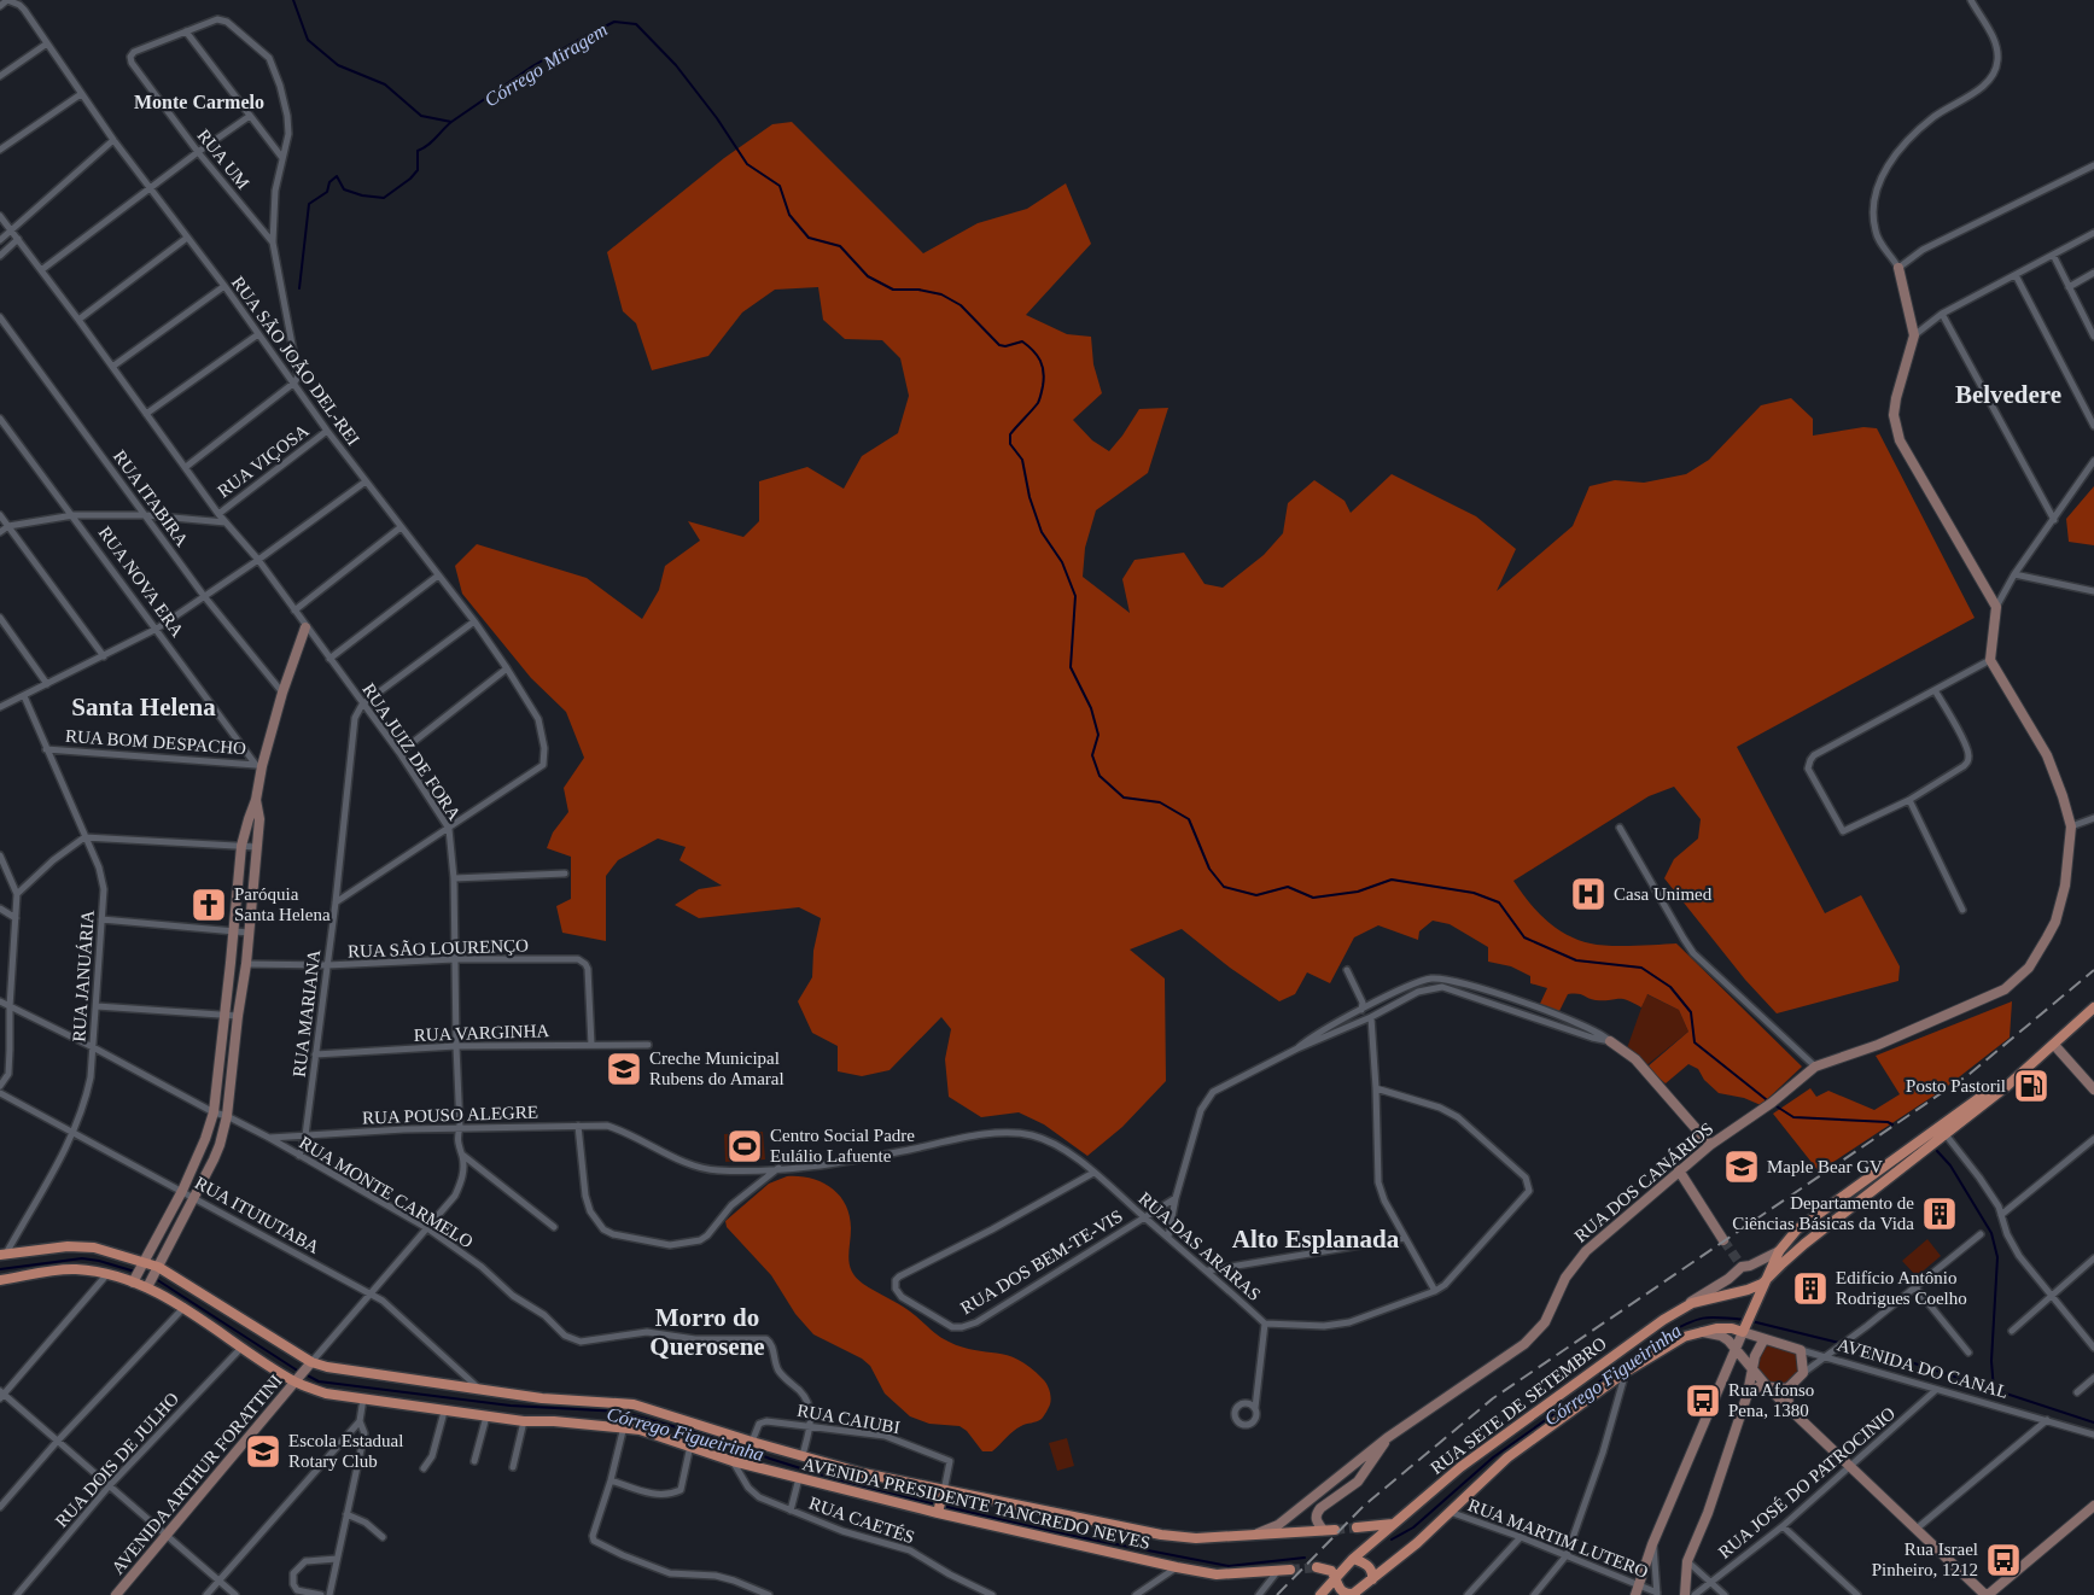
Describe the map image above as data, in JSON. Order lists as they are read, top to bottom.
{
  "streets": {
    "main road": ["RUA SETE DE SETEMBRO", "AVENIDA PRESIDENTE TANCREDO NEVES"],
    "street": [
      "RUA UM",
      "RUA SÃO JOÃO DEL-REI",
      "RUA VIÇOSA",
      "RUA ITABIRA",
      "RUA NOVA ERA",
      "RUA BOM DESPACHO",
      "RUA JUIZ DE FORA",
      "RUA SÃO LOURENÇO",
      "RUA JANUÁRIA",
      "RUA MARIANA",
      "RUA VARGINHA",
      "RUA POUSO ALEGRE",
      "RUA DOS CANÁRIOS",
      "RUA MONTE CARMELO",
      "RUA ITUIUTABA",
      "RUA DAS ARARAS",
      "RUA DOS BEM-TE-VIS",
      "AVENIDA DO CANAL",
      "RUA CAIUBI",
      "RUA DOIS DE JULHO",
      "AVENIDA ARTHUR FORATTINI",
      "RUA JOSÉ DO PATROCINIO",
      "RUA CAETÉS",
      "RUA MARTIM LUTERO"
    ]
  },
  "crossings": [
    ["RUA SÃO JOÃO DEL-REI", "RUA VIÇOSA"],
    ["RUA SÃO JOÃO DEL-REI", "RUA JUIZ DE FORA"],
    ["RUA VIÇOSA", "RUA JUIZ DE FORA"],
    ["RUA NOVA ERA", "RUA BOM DESPACHO"],
    ["RUA BOM DESPACHO", "RUA JANUÁRIA"],
    ["RUA JUIZ DE FORA", "RUA SÃO LOURENÇO"],
    ["RUA JUIZ DE FORA", "RUA MARIANA"],
    ["RUA JUIZ DE FORA", "RUA VARGINHA"],
    ["RUA JUIZ DE FORA", "RUA POUSO ALEGRE"],
    ["RUA JUIZ DE FORA", "RUA MONTE CARMELO"],
    ["RUA JUIZ DE FORA", "RUA ITUIUTABA"],
    ["RUA JUIZ DE FORA", "AVENIDA ARTHUR FORATTINI"],
    ["RUA JUIZ DE FORA", "AVENIDA PRESIDENTE TANCREDO NEVES"],
    ["RUA SÃO LOURENÇO", "RUA MARIANA"],
    ["RUA SÃO LOURENÇO", "RUA VARGINHA"],
    ["RUA JANUÁRIA", "RUA MONTE CARMELO"],
    ["RUA JANUÁRIA", "RUA ITUIUTABA"],
    ["RUA JANUÁRIA", "AVENIDA PRESIDENTE TANCREDO NEVES"],
    ["RUA MARIANA", "RUA VARGINHA"],
    ["RUA MARIANA", "RUA POUSO ALEGRE"],
    ["RUA MARIANA", "RUA MONTE CARMELO"],
    ["RUA POUSO ALEGRE", "RUA MONTE CARMELO"],
    ["RUA POUSO ALEGRE", "RUA DAS ARARAS"],
    ["RUA DOS CANÁRIOS", "AVENIDA PRESIDENTE TANCREDO NEVES"],
    ["RUA MONTE CARMELO", "RUA CAIUBI"],
    ["RUA ITUIUTABA", "AVENIDA PRESIDENTE TANCREDO NEVES"],
    ["RUA DAS ARARAS", "RUA DOS BEM-TE-VIS"],
    ["AVENIDA DO CANAL", "RUA SETE DE SETEMBRO"],
    ["AVENIDA DO CANAL", "RUA JOSÉ DO PATROCINIO"],
    ["RUA SETE DE SETEMBRO", "RUA MARTIM LUTERO"],
    ["RUA CAIUBI", "AVENIDA PRESIDENTE TANCREDO NEVES"],
    ["RUA DOIS DE JULHO", "AVENIDA PRESIDENTE TANCREDO NEVES"],
    ["AVENIDA ARTHUR FORATTINI", "AVENIDA PRESIDENTE TANCREDO NEVES"],
    ["AVENIDA PRESIDENTE TANCREDO NEVES", "RUA CAETÉS"]
  ],
  "districts": [
    "Monte Carmelo",
    "Belvedere",
    "Santa Helena",
    "Alto Esplanada",
    "Morro do Querosene"
  ],
  "water": ["Córrego Miragem", "Córrego Figueirinha"],
  "places": {
    "hospital": ["Casa Unimed"],
    "church": ["Paróquia Santa Helena"],
    "school or university": ["Creche Municipal Rubens do Amaral", "Maple Bear GV", "Escola Estadual Rotary Club"],
    "fuel station": ["Posto Pastoril"],
    "sports": ["Centro Social Padre Eulálio Lafuente"],
    "building": ["Departamento de Ciências Básicas da Vida", "Edifício Antônio Rodrigues Coelho"],
    "bus stop": ["Rua Afonso Pena, 1380", "Rua Israel Pinheiro, 1212"]
  }
}
